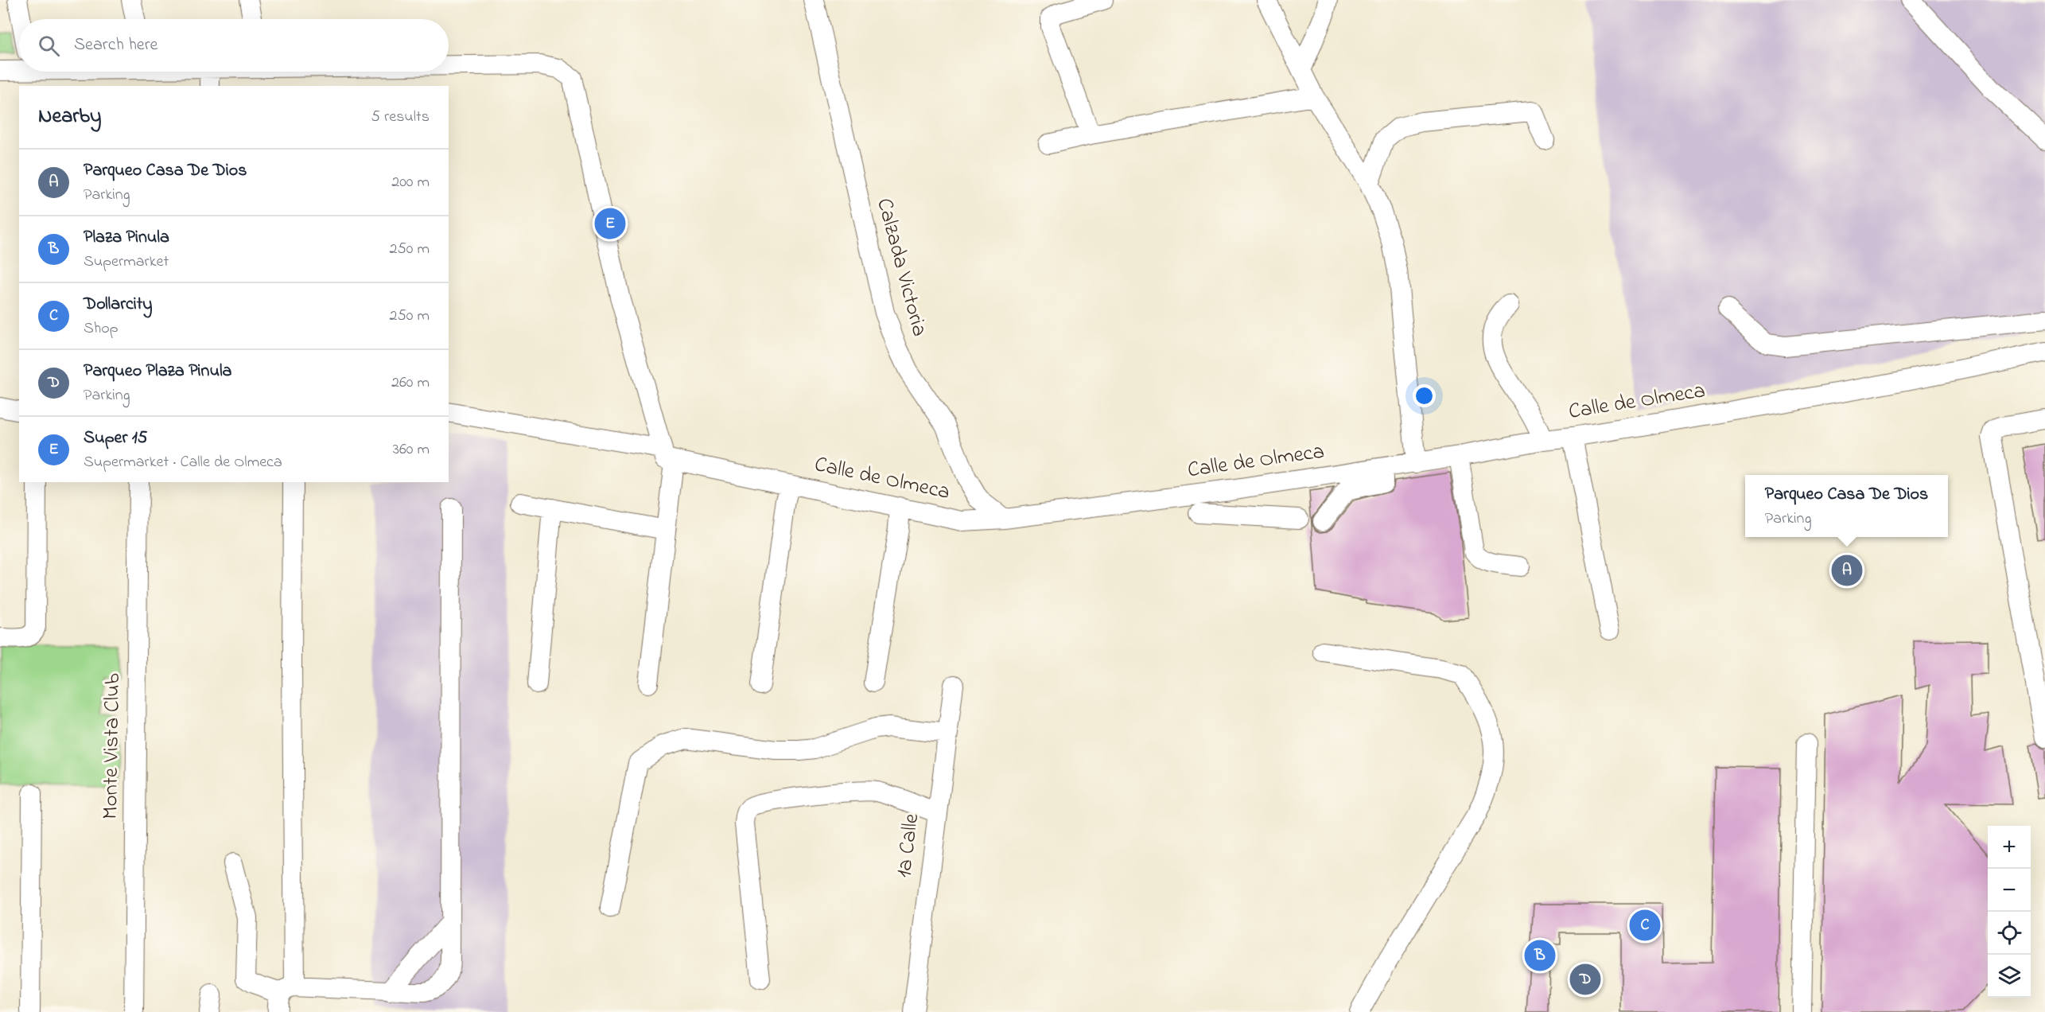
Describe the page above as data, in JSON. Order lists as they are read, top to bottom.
{
  "streets": {
    "street": [
      "Calzada Victoria",
      "Calle de Olmeca",
      "Monte Vista Club",
      "1a Calle"
    ]
  },
  "crossings": [
    ["Calzada Victoria", "Calle de Olmeca"]
  ],
  "page": {
    "search": "Search here",
    "heading": ["Nearby", "5 results"],
    "list": [
      {
        "mark": "A",
        "name": "Parqueo Casa De Dios",
        "note": "Parking",
        "value": "200 m"
      },
      {
        "mark": "B",
        "name": "Plaza Pinula",
        "note": "Supermarket",
        "value": "250 m"
      },
      {
        "mark": "C",
        "name": "Dollarcity",
        "note": "Shop",
        "value": "250 m"
      },
      {
        "mark": "D",
        "name": "Parqueo Plaza Pinula",
        "note": "Parking",
        "value": "260 m"
      },
      {
        "mark": "E",
        "name": "Super 15",
        "note": "Supermarket · Calle de Olmeca",
        "value": "360 m"
      }
    ],
    "pins": [
      "E",
      "A",
      "C",
      "B",
      "D"
    ],
    "popup": ["Parqueo Casa De Dios", "Parking"],
    "map_buttons": ["+", "−"]
  }
}
